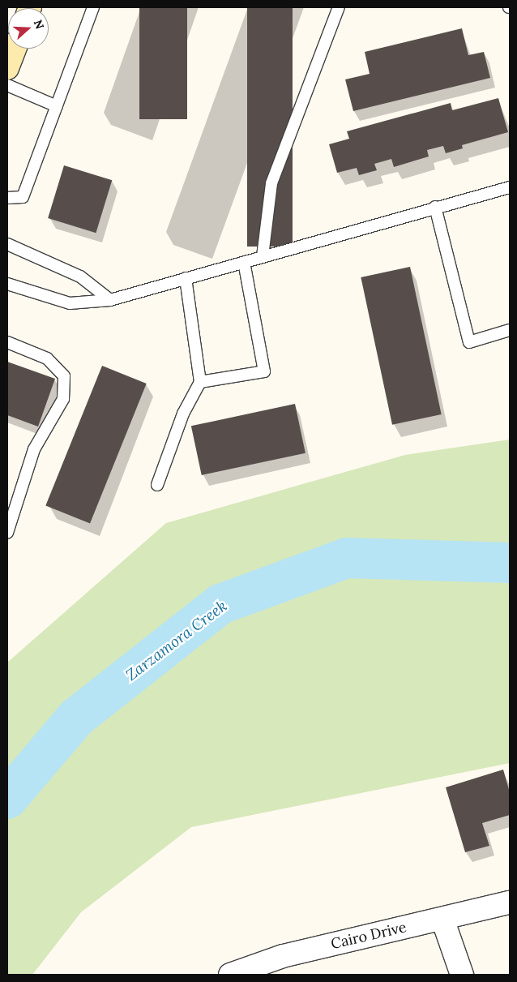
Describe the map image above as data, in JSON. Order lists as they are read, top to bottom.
{
  "streets": {
    "street": ["Cairo Drive"]
  },
  "water": ["Zarzamora Creek"],
  "north": "right"
}
